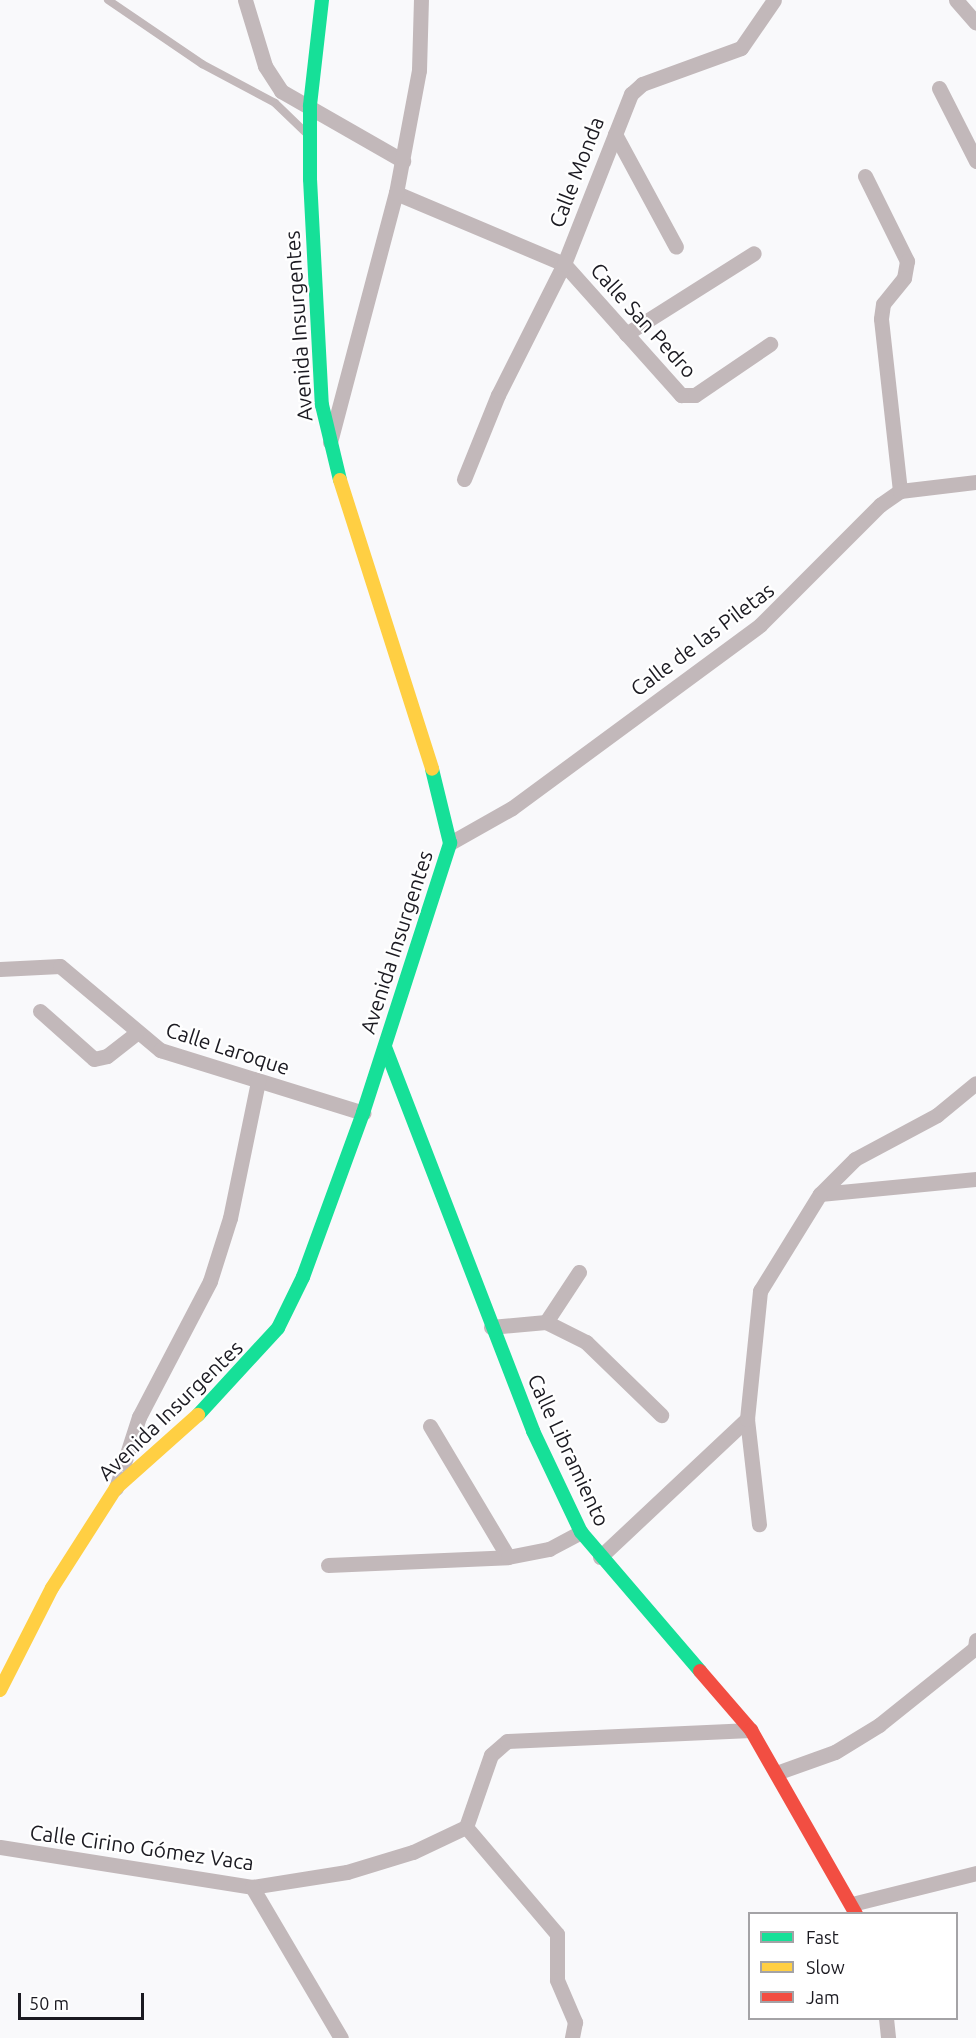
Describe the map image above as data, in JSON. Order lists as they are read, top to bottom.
{
  "streets": {
    "main road": ["Avenida Insurgentes", "Calle Libramiento"],
    "street": [
      "Calle Monda",
      "Calle San Pedro",
      "Calle de las Piletas",
      "Calle Laroque",
      "Calle Cirino Gómez Vaca"
    ]
  },
  "crossings": [
    ["Calle Monda", "Calle San Pedro"],
    ["Avenida Insurgentes", "Calle de las Piletas"],
    ["Avenida Insurgentes", "Calle Laroque"],
    ["Avenida Insurgentes", "Calle Libramiento"]
  ],
  "legend": ["Fast", "Slow", "Jam"],
  "scale_bar": "50 m"
}
